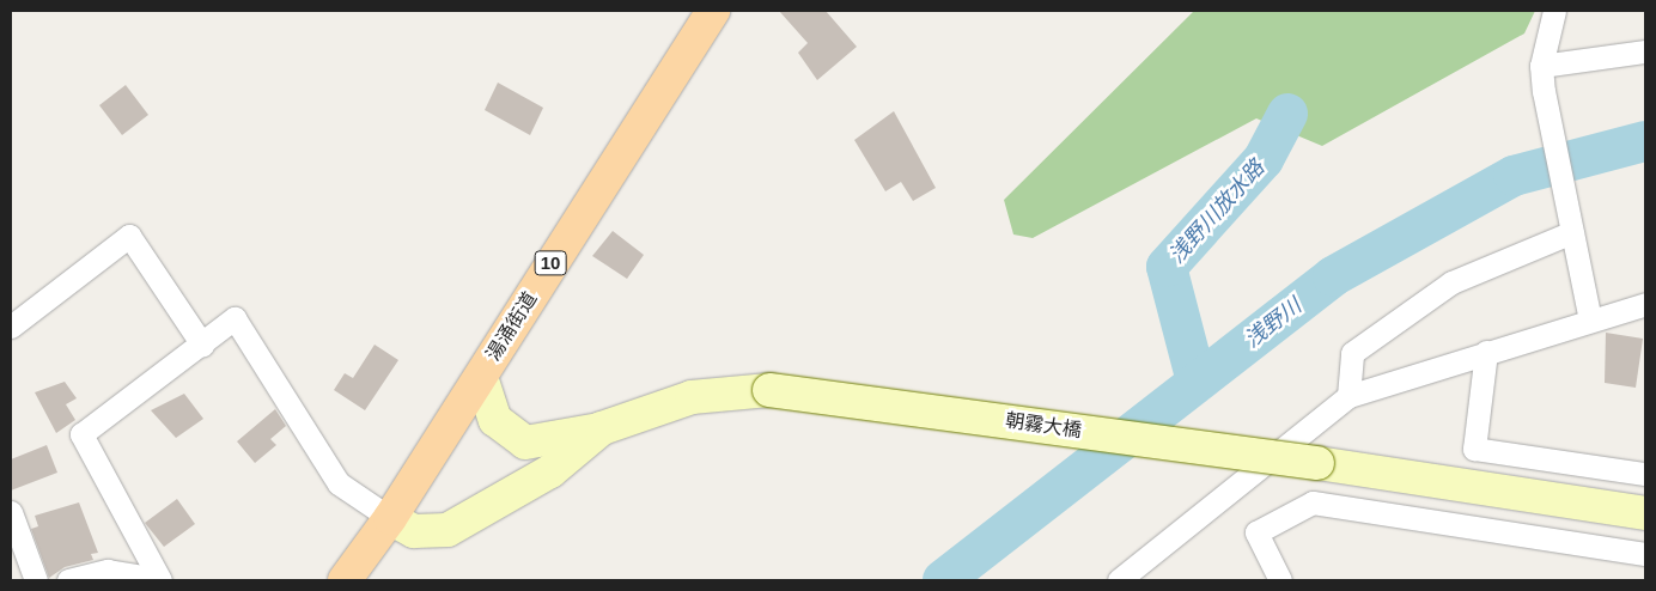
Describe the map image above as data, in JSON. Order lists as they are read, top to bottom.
{
  "streets": {
    "main road": ["10", "湯涌街道"],
    "street": ["朝霧大橋"]
  },
  "water": ["浅野川放水路", "浅野川"]
}
